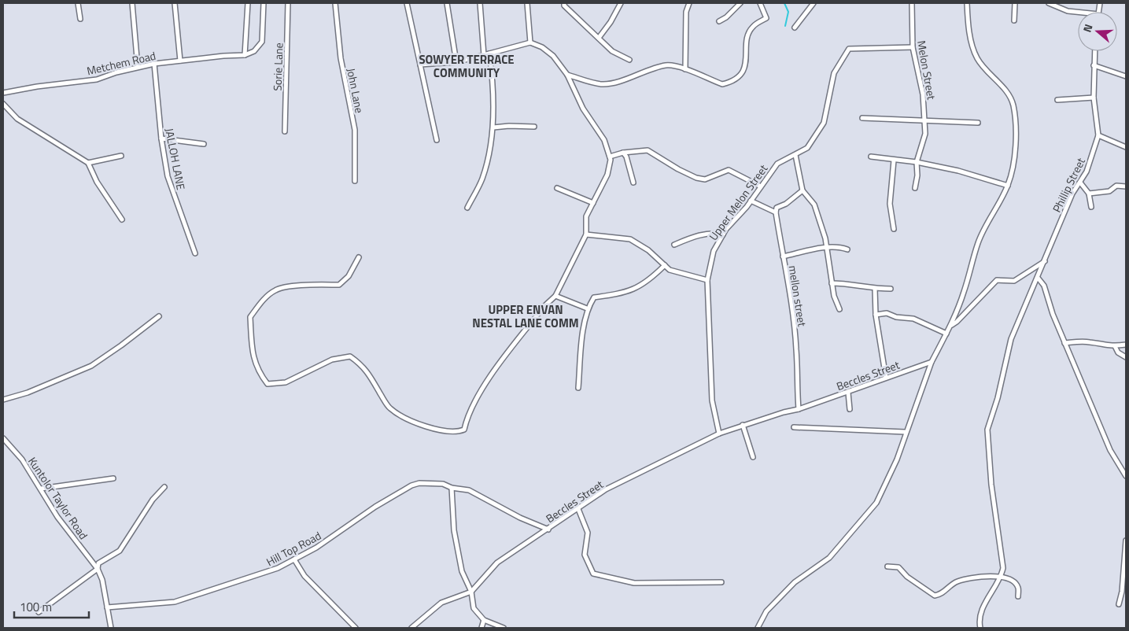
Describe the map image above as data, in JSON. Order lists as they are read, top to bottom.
{
  "streets": {
    "street": [
      "Metchem Road",
      "Sorie Lane",
      "Melon Street",
      "John Lane",
      "JALLOH LANE",
      "Phillip Street",
      "Upper Melon Street",
      "mellon street",
      "Beccles Street",
      "Kuntolor Taylor Road",
      "Hill Top Road"
    ]
  },
  "crossings": [
    ["Metchem Road", "JALLOH LANE"],
    ["Melon Street", "Upper Melon Street"],
    ["Upper Melon Street", "Beccles Street"],
    ["mellon street", "Beccles Street"],
    ["Beccles Street", "Hill Top Road"]
  ],
  "districts": ["SOWYER TERRACE COMMUNITY", "UPPER ENVAN NESTAL LANE COMM"],
  "scale_bar": "100 m",
  "north": "left"
}
